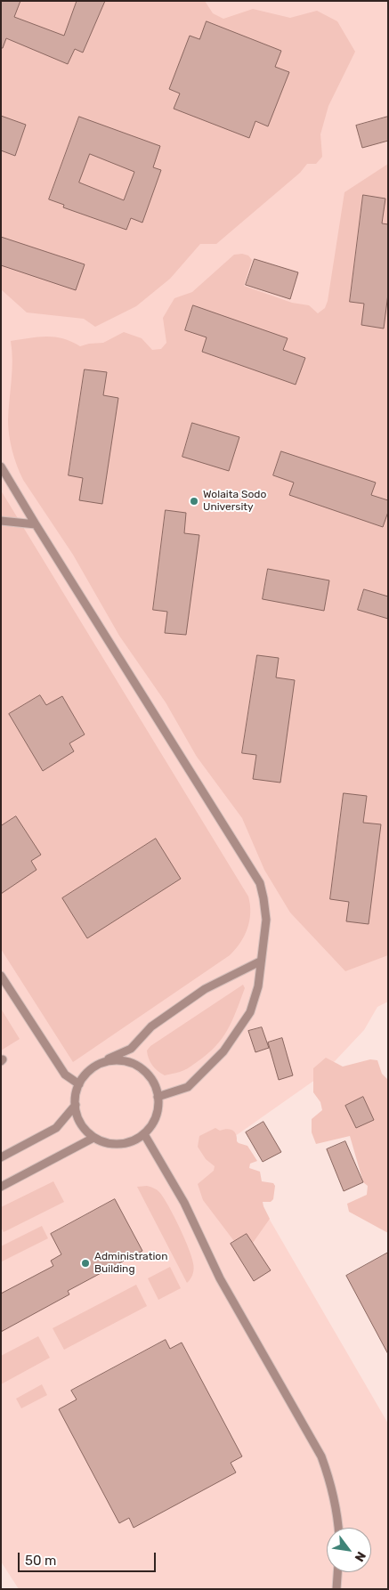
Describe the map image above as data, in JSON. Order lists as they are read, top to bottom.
{
  "places": ["Wolaita Sodo University", "Administration Building"],
  "scale_bar": "50 m",
  "north": "bottom right"
}
